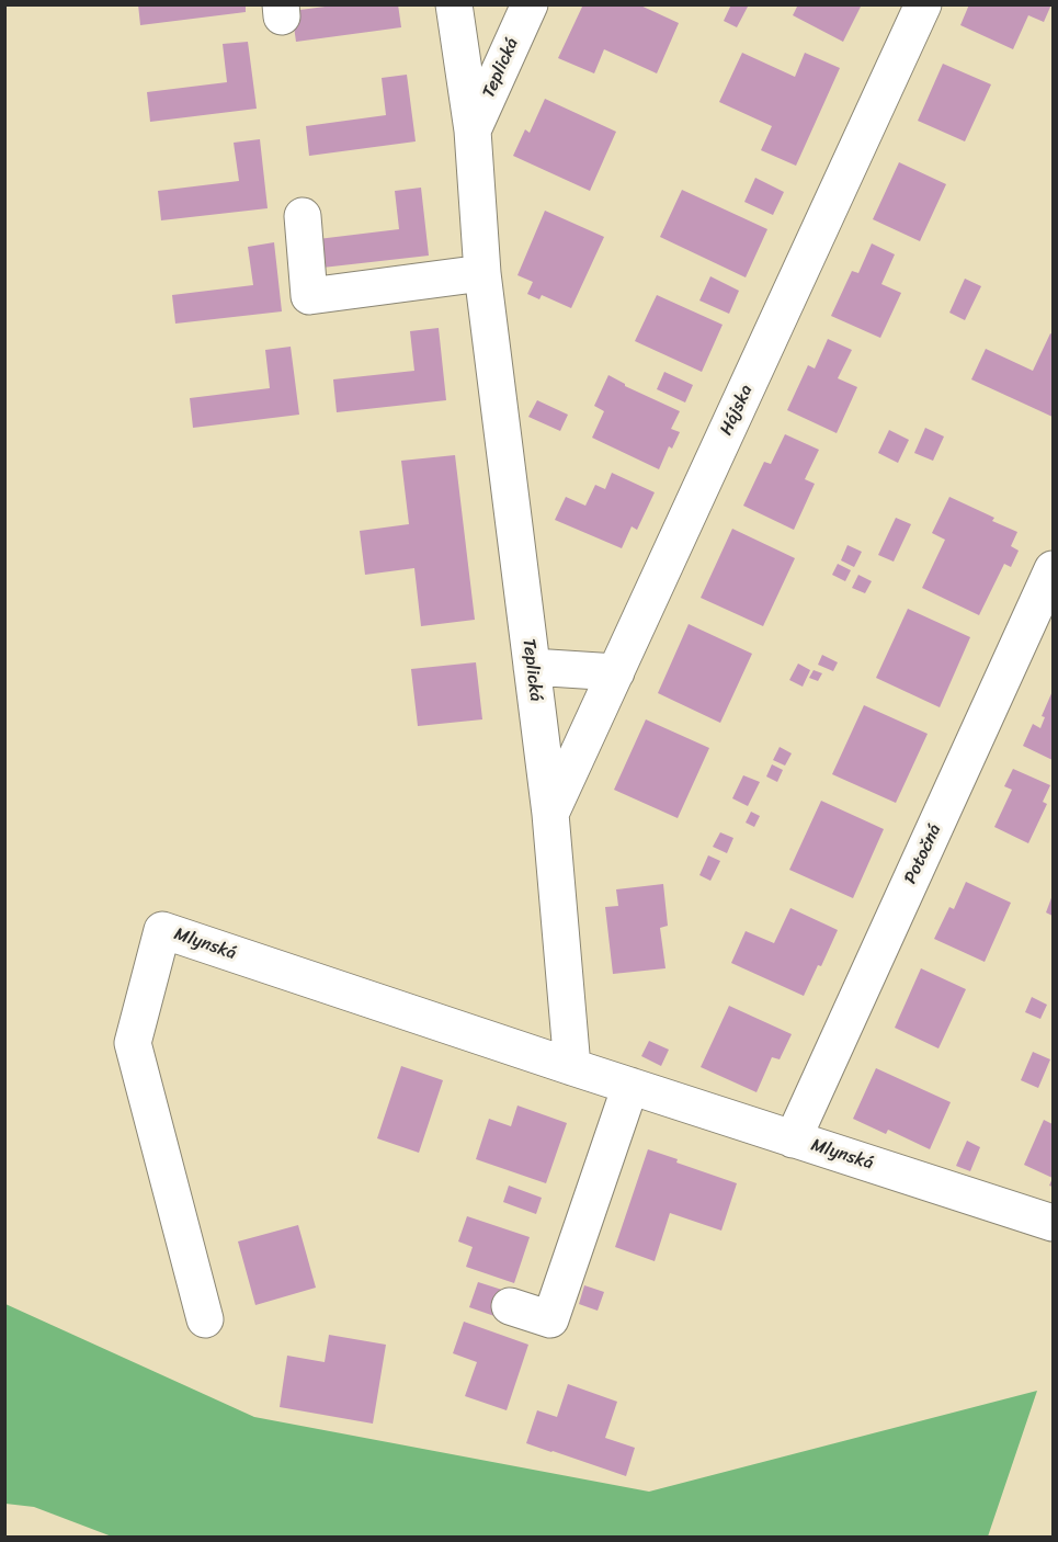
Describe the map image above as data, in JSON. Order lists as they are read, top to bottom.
{
  "streets": {
    "street": [
      "Teplická",
      "Hájska",
      "Potočná",
      "Mlynská"
    ]
  },
  "crossings": [
    ["Teplická", "Hájska"],
    ["Teplická", "Mlynská"],
    ["Potočná", "Mlynská"]
  ]
}
